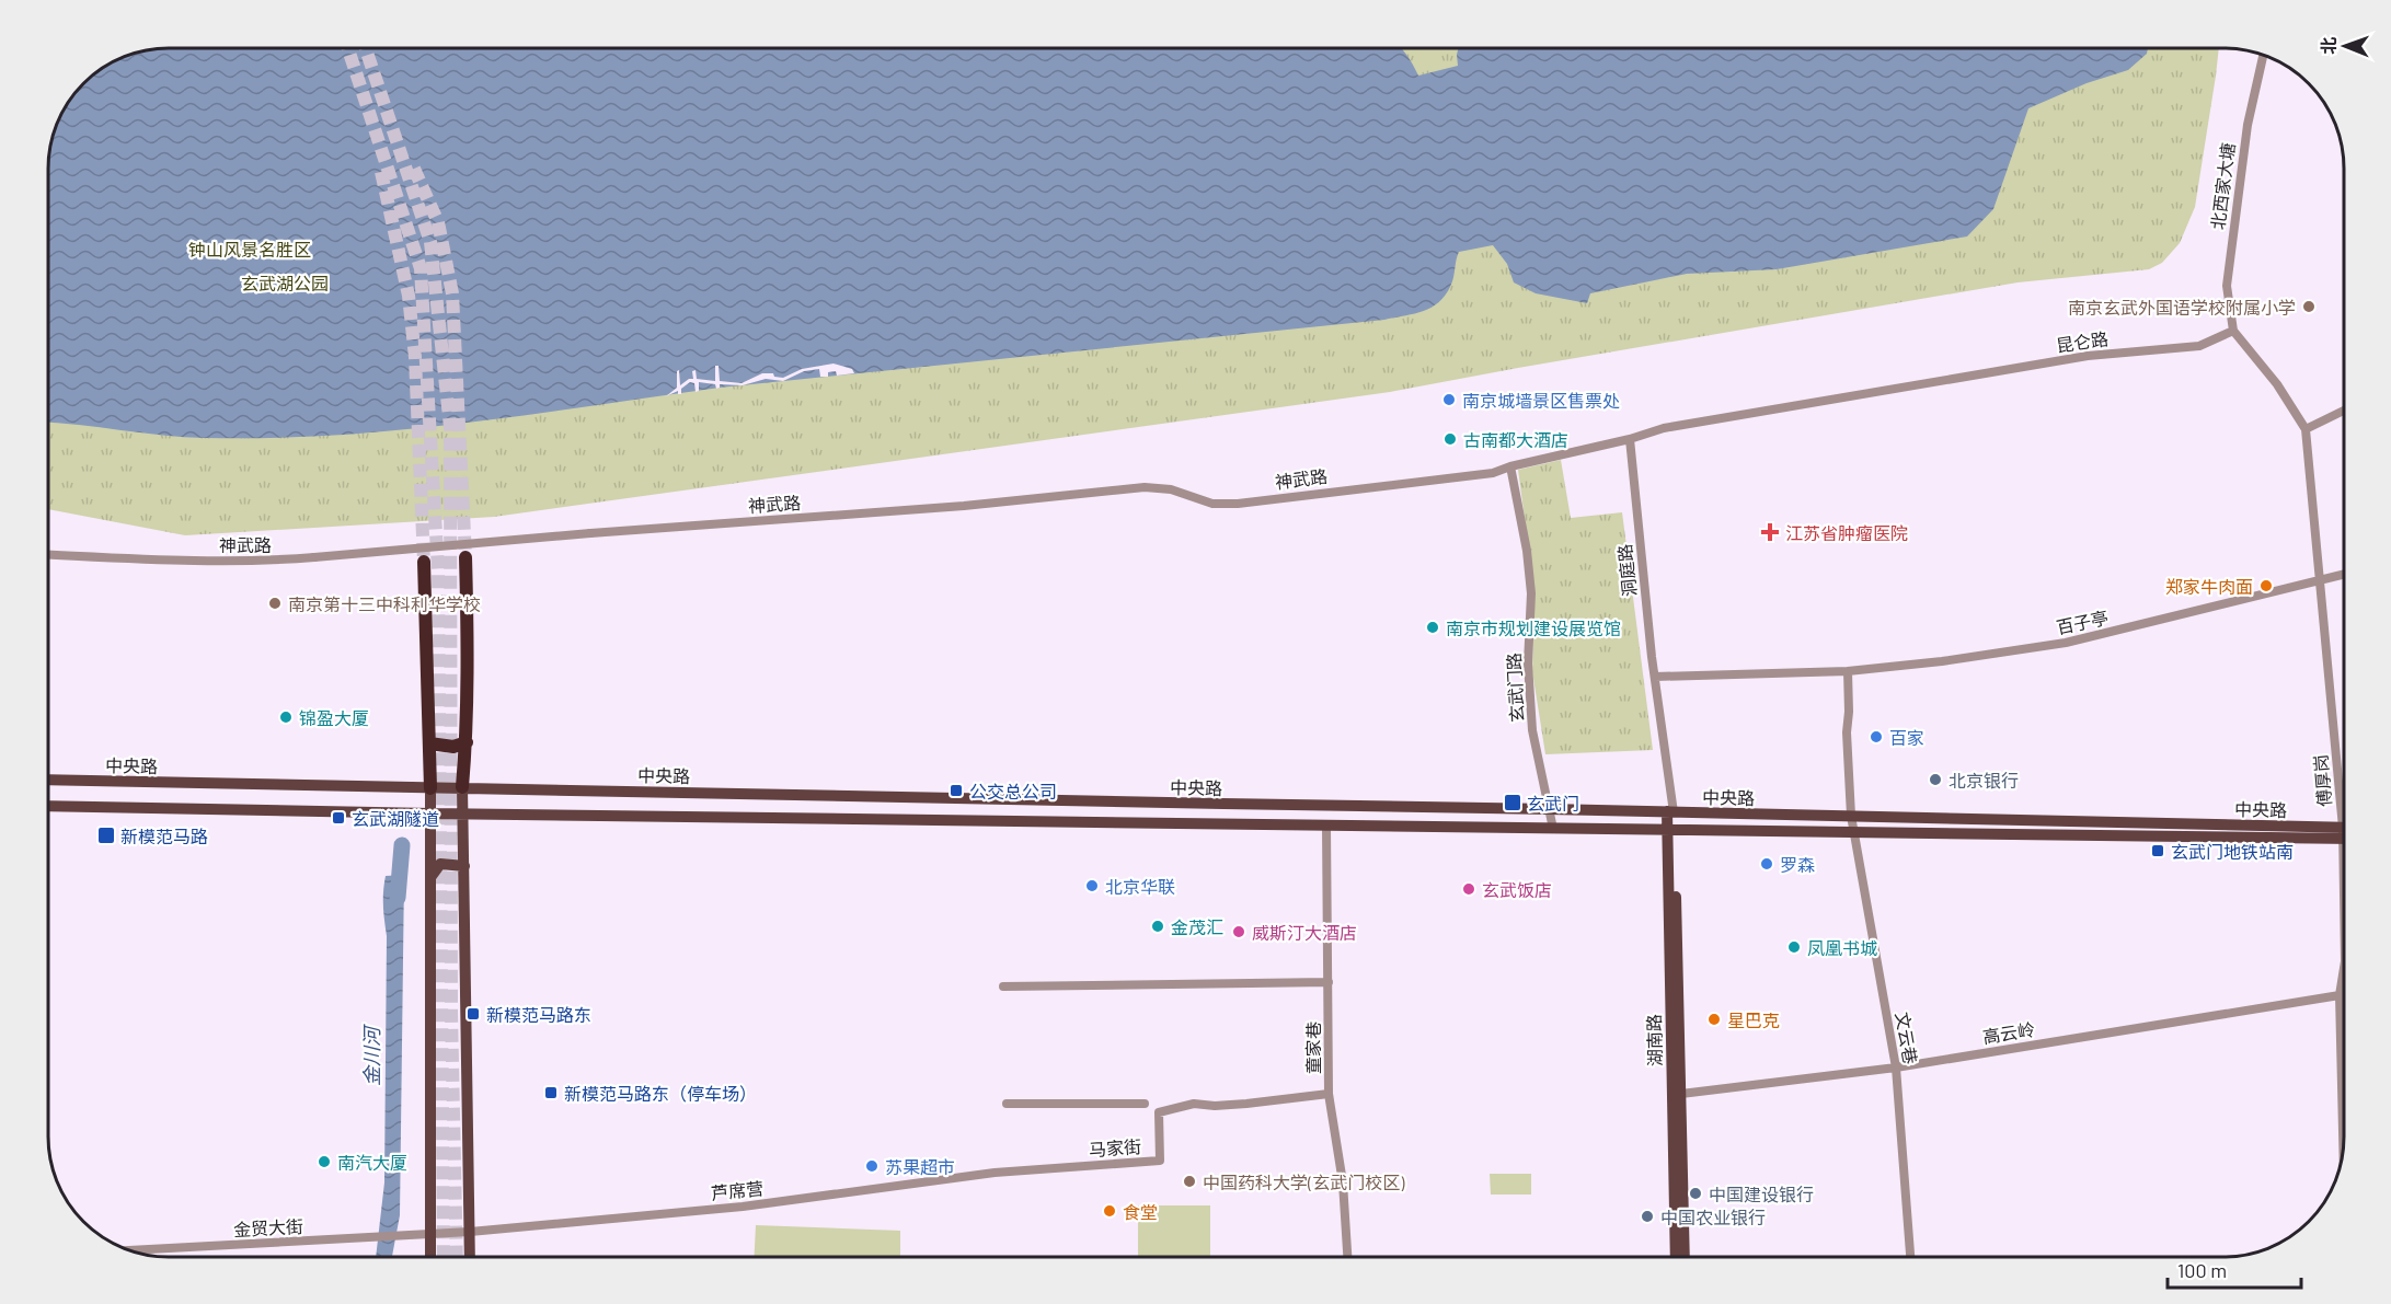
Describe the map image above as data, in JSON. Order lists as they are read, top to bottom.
{
  "streets": {
    "main road": ["中央路", "湖南路"],
    "street": [
      "北西家大塘",
      "昆仑路",
      "神武路",
      "洞庭路",
      "百子亭",
      "玄武门路",
      "傅厚岗",
      "高云岭",
      "文云巷",
      "童家巷",
      "马家街",
      "芦席营",
      "金贸大街"
    ]
  },
  "crossings": [
    ["北西家大塘", "昆仑路"],
    ["昆仑路", "神武路"],
    ["昆仑路", "洞庭路"],
    ["神武路", "洞庭路"],
    ["神武路", "玄武门路"],
    ["洞庭路", "百子亭"],
    ["洞庭路", "中央路"],
    ["洞庭路", "湖南路"],
    ["百子亭", "傅厚岗"],
    ["玄武门路", "中央路"],
    ["中央路", "文云巷"],
    ["中央路", "湖南路"],
    ["中央路", "童家巷"],
    ["傅厚岗", "高云岭"],
    ["高云岭", "文云巷"],
    ["高云岭", "湖南路"],
    ["童家巷", "马家街"],
    ["马家街", "芦席营"],
    ["芦席营", "金贸大街"]
  ],
  "water": ["金川河"],
  "parks": ["钟山风景名胜区", "玄武湖公园"],
  "places": {
    "other": [
      "南京玄武外国语学校附属小学",
      "南京城墙景区售票处",
      "古南都大酒店",
      "郑家牛肉面",
      "南京第十三中科利华学校",
      "南京市规划建设展览馆",
      "锦盈大厦",
      "百家",
      "北京银行",
      "罗森",
      "北京华联",
      "玄武饭店",
      "金茂汇",
      "威斯汀大酒店",
      "凤凰书城",
      "星巴克",
      "南汽大厦",
      "苏果超市",
      "中国药科大学(玄武门校区)",
      "中国建设银行",
      "食堂",
      "中国农业银行"
    ],
    "health": ["江苏省肿瘤医院"],
    "transit": [
      "公交总公司",
      "玄武门",
      "玄武湖隧道",
      "新模范马路",
      "玄武门地铁站南",
      "新模范马路东",
      "新模范马路东（停车场）"
    ]
  },
  "scale_bar": "100 m",
  "north": "left"
}
